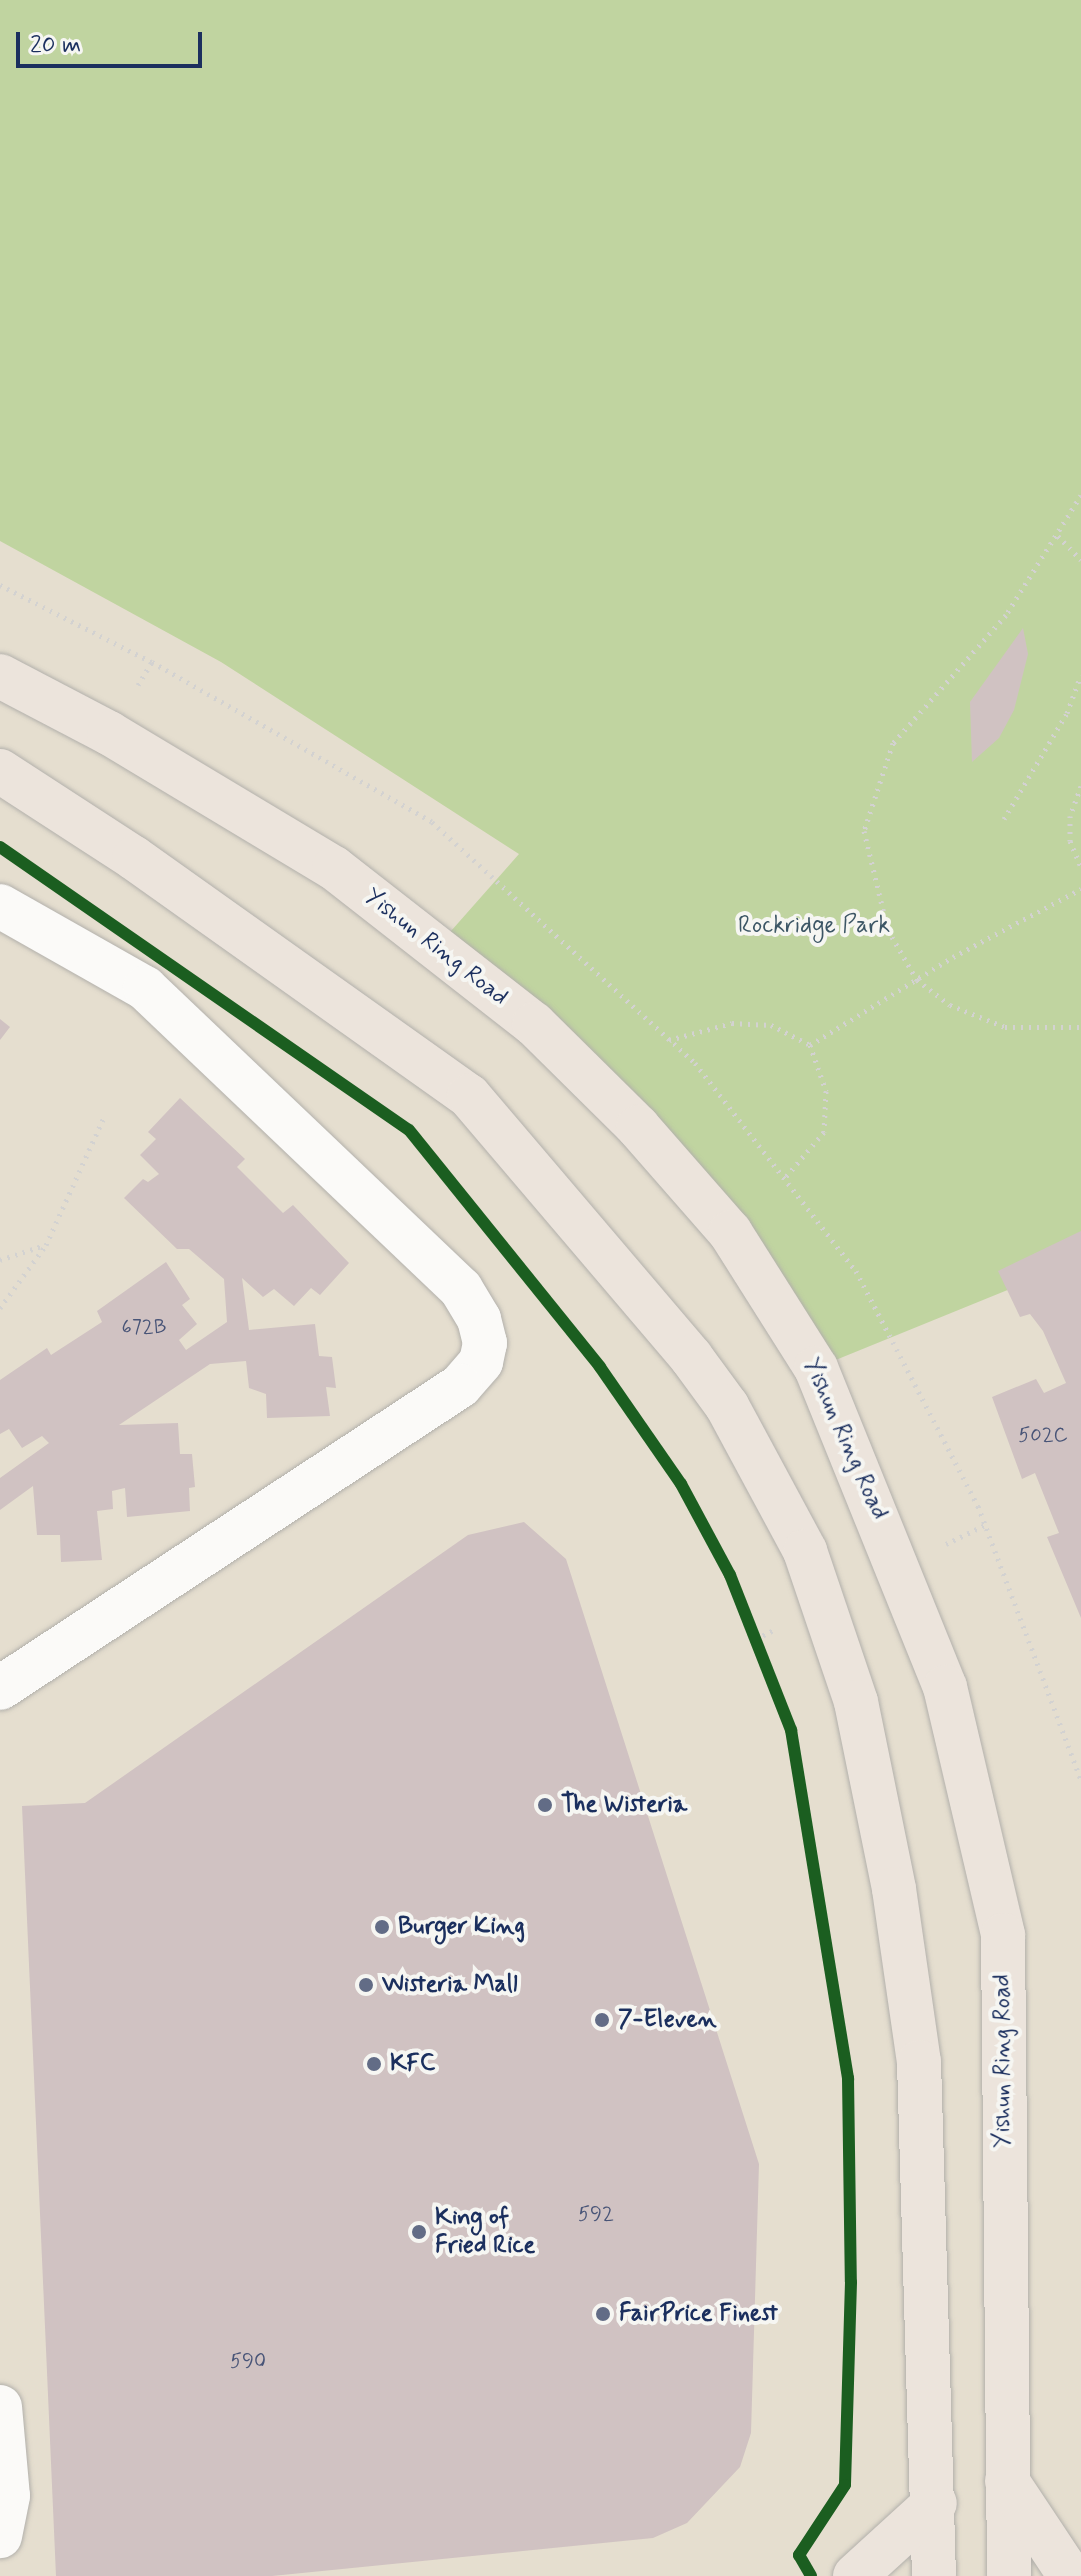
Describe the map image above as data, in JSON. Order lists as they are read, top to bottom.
{
  "streets": {
    "main road": ["Yishun Ring Road"]
  },
  "parks": ["Rockridge Park"],
  "places": [
    "The Wisteria",
    "Burger King",
    "Wisteria Mall",
    "7-Eleven",
    "KFC",
    "King of Fried Rice",
    "FairPrice Finest"
  ],
  "house_numbers": [
    "672B",
    "502C",
    "592",
    "590"
  ],
  "scale_bar": "20 m"
}
